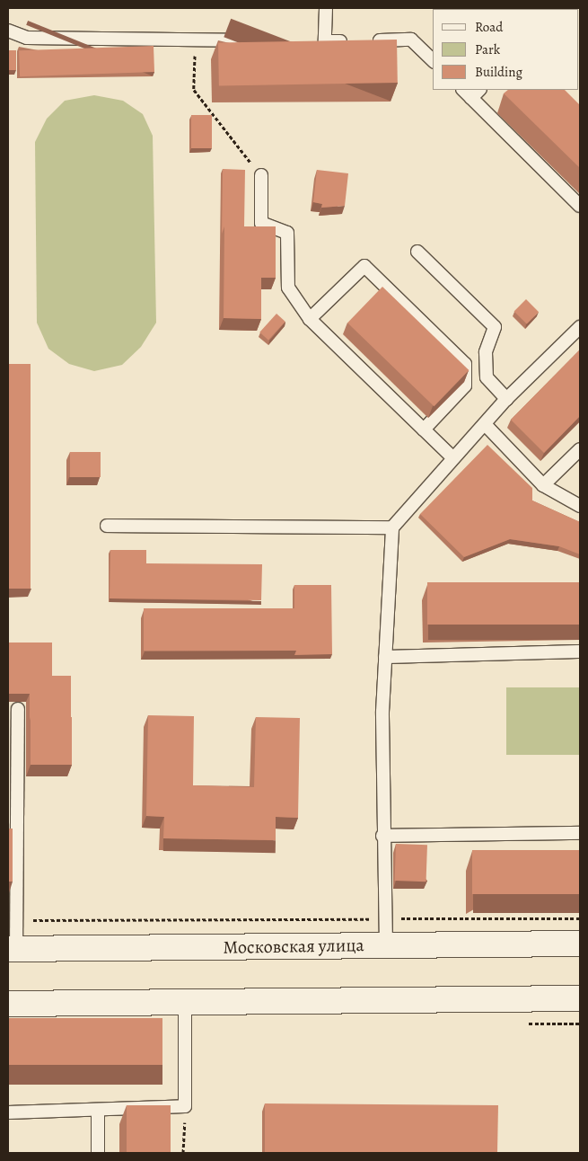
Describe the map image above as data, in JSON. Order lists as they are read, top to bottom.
{
  "streets": {
    "main road": ["Московская улица"]
  },
  "legend": ["Road", "Park", "Building"]
}
